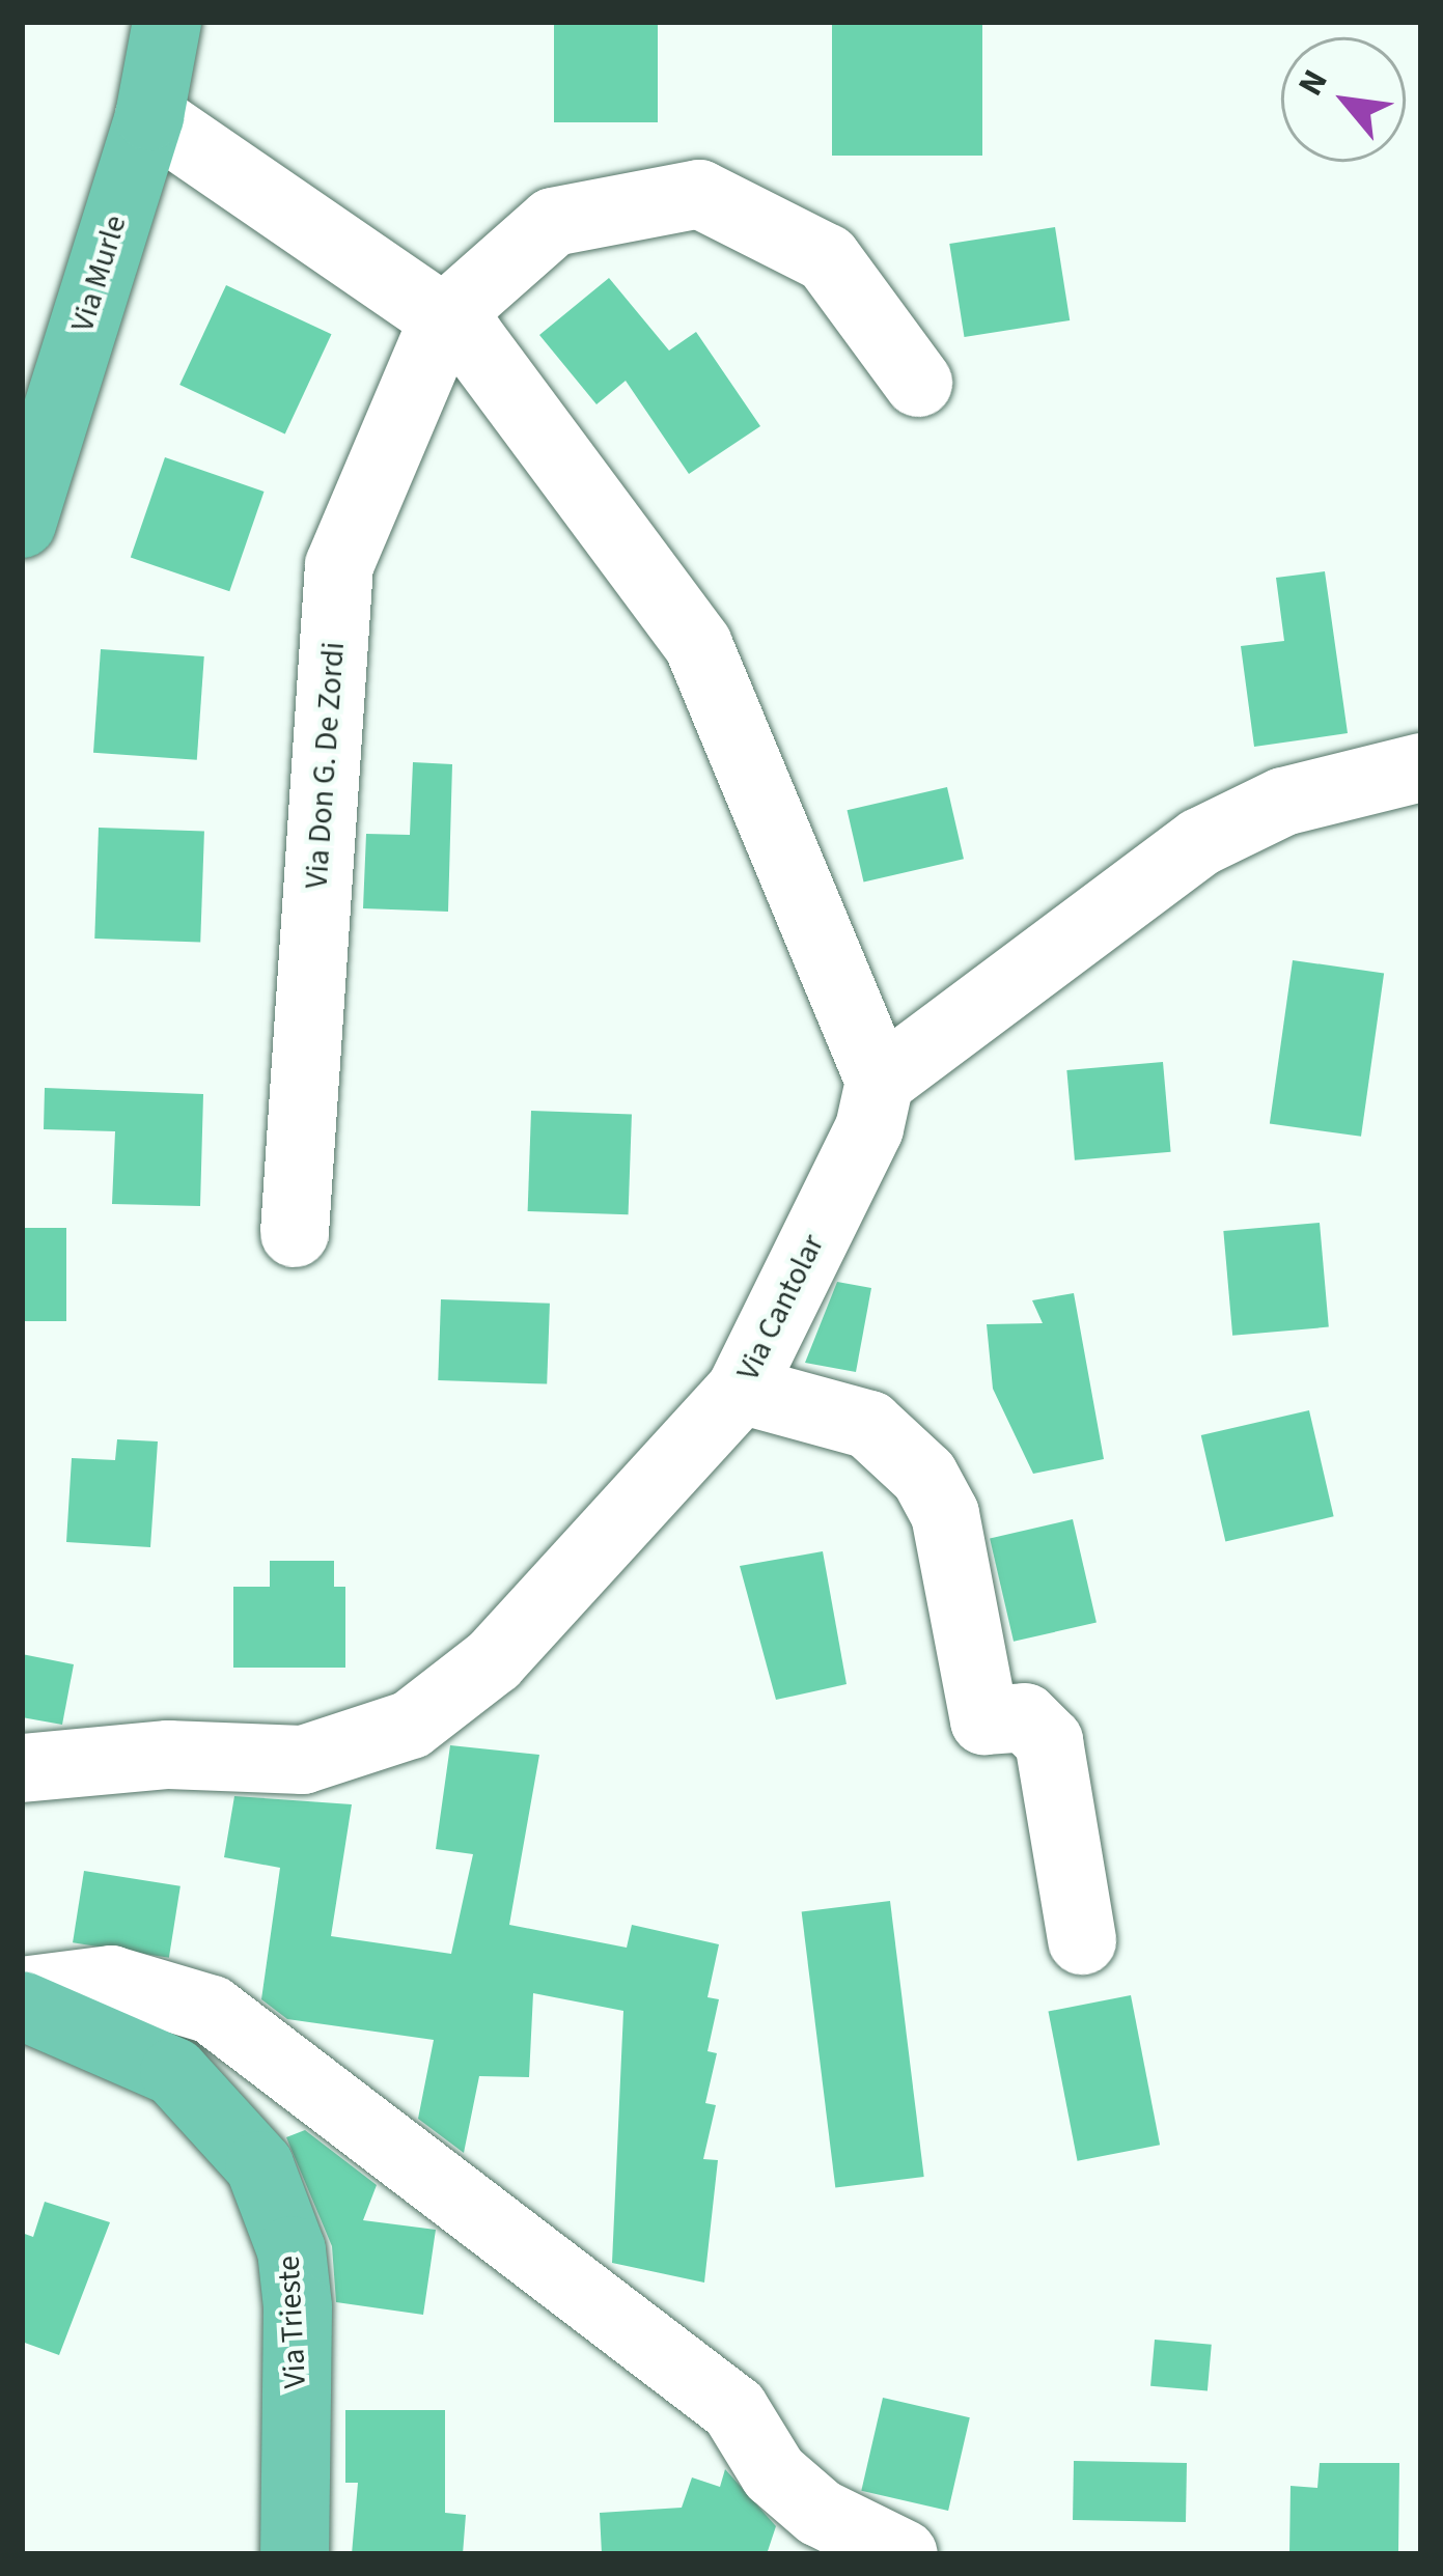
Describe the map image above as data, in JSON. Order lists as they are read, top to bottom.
{
  "streets": {
    "main road": ["Via Murle", "Via Trieste"],
    "street": ["Via Don G. De Zordi", "Via Cantolar"]
  },
  "north": "top left"
}
